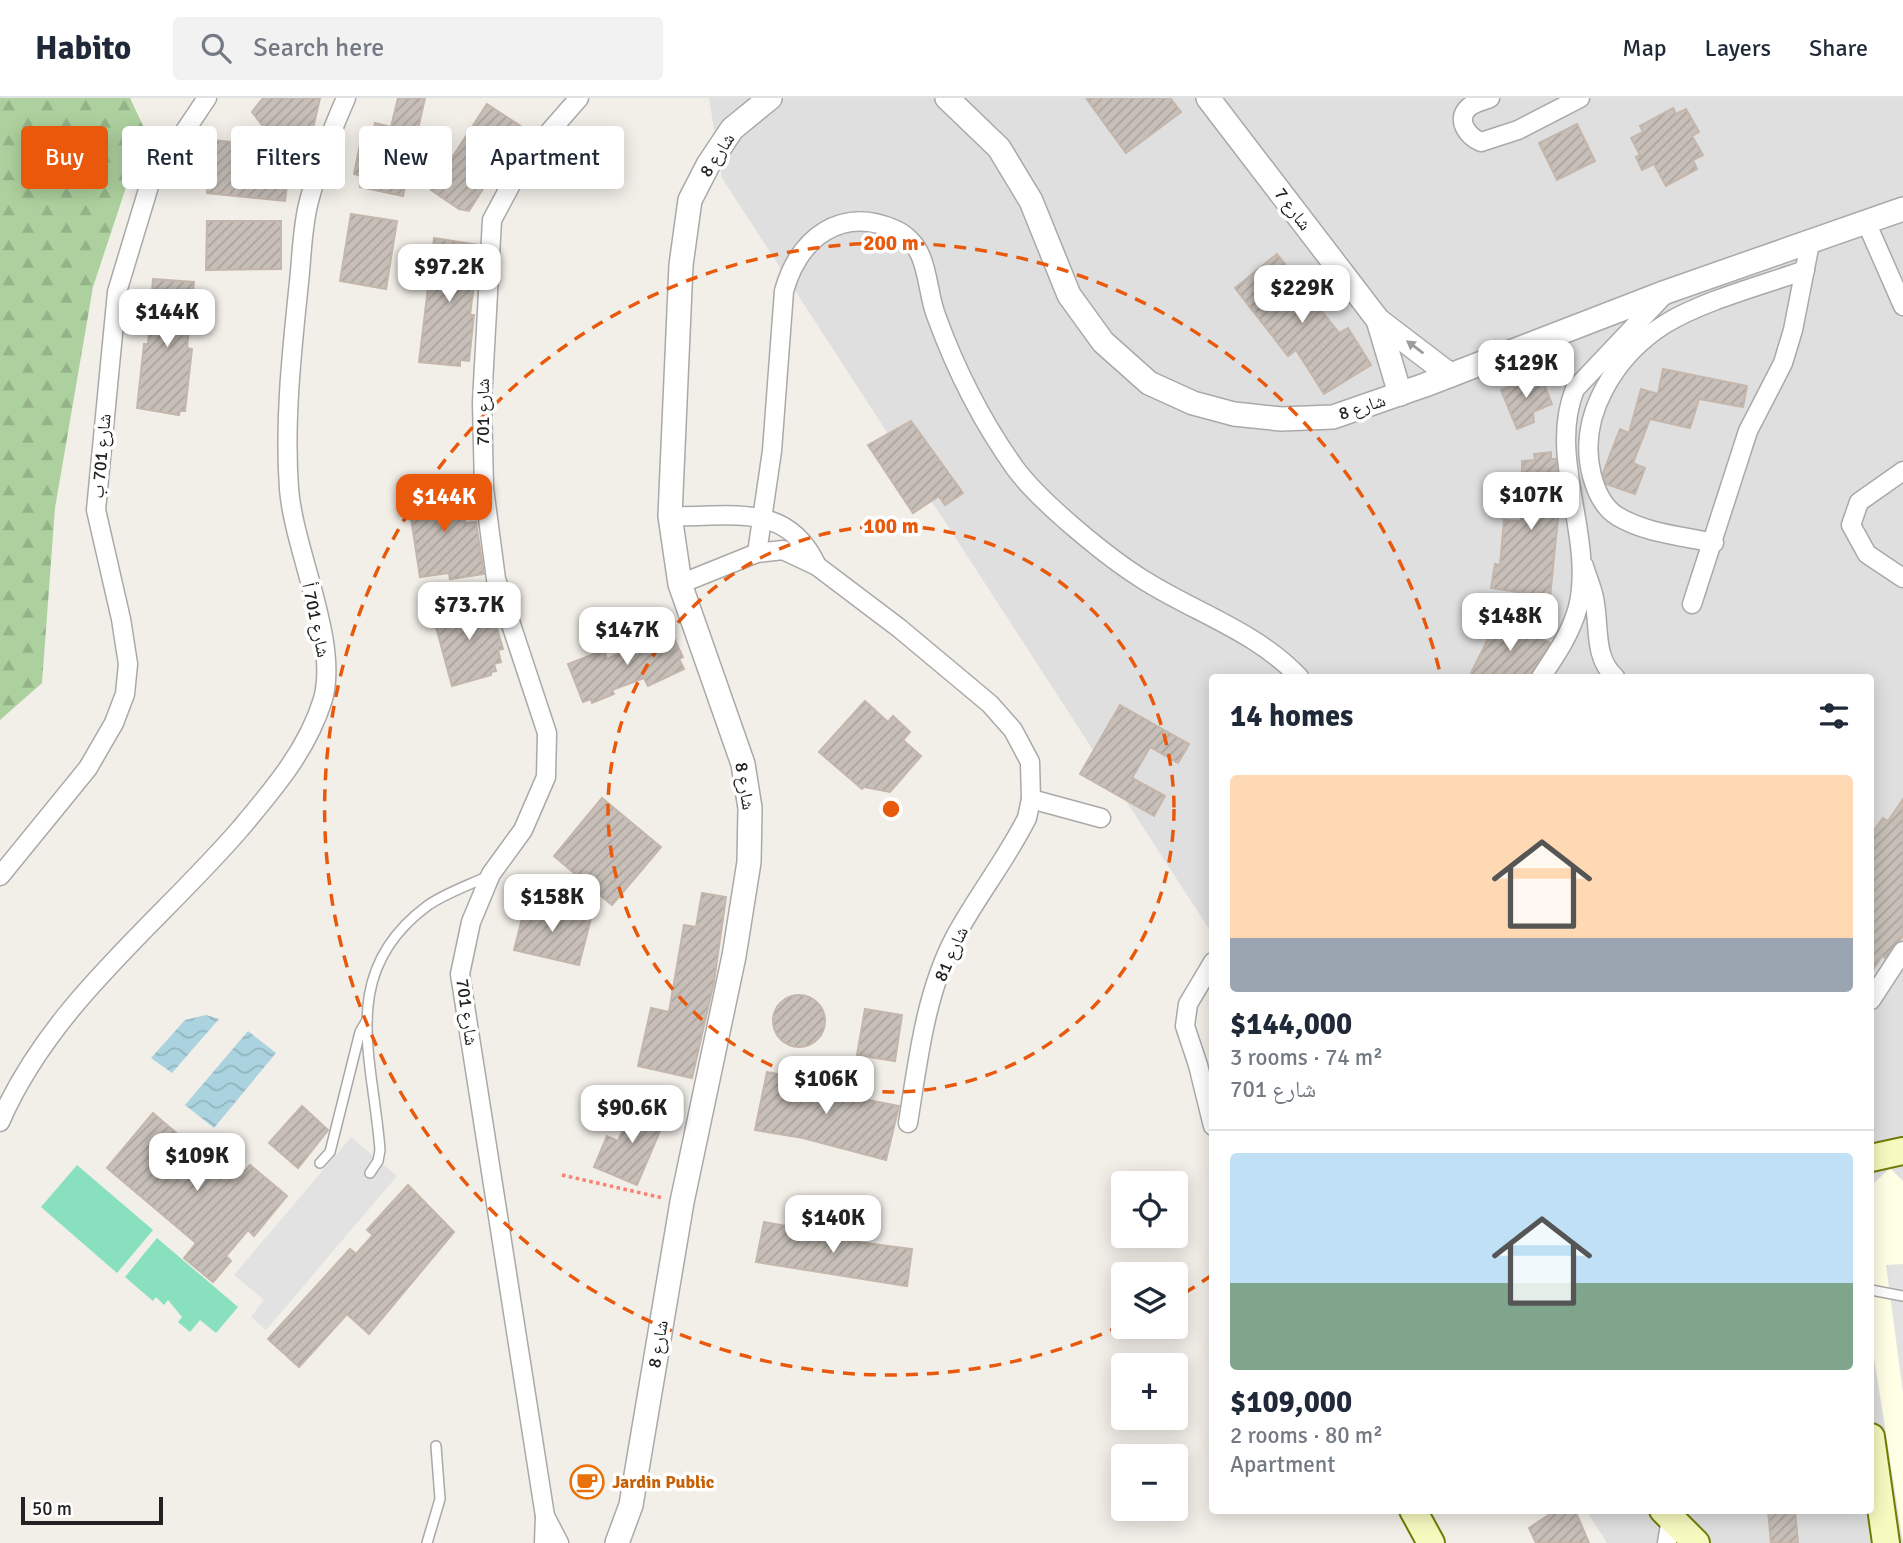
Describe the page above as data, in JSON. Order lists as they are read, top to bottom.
{
  "streets": {
    "street": [
      "شارع 8",
      "شارع 7",
      "شارع 701",
      "شارع 701 ب",
      "شارع 701 أ",
      "شارع 81"
    ]
  },
  "crossings": [
    ["شارع 8", "شارع 81"]
  ],
  "places": {
    "cafe": ["Jardin Public"]
  },
  "scale_bar": "50 m",
  "page": {
    "header": "Habito",
    "search": "Search here",
    "nav": ["Map", "Layers", "Share"],
    "chip": [
      "Buy",
      "Rent",
      "Filters",
      "New",
      "Apartment"
    ],
    "price": [
      "$97.2K",
      "$229K",
      "$144K",
      "$129K",
      "$107K",
      "$144K",
      "$73.7K",
      "$148K",
      "$147K",
      "$158K",
      "$106K",
      "$90.6K",
      "$109K",
      "$140K"
    ],
    "heading": "14 homes",
    "list": [
      {
        "name": "$144,000",
        "note": "3 rooms · 74 m² · شارع 701"
      },
      {
        "name": "$109,000",
        "note": "2 rooms · 80 m² · Apartment"
      }
    ],
    "map_buttons": ["+", "−"],
    "scale": "50 m"
  },
  "rings": ["200 m", "100 m"]
}
